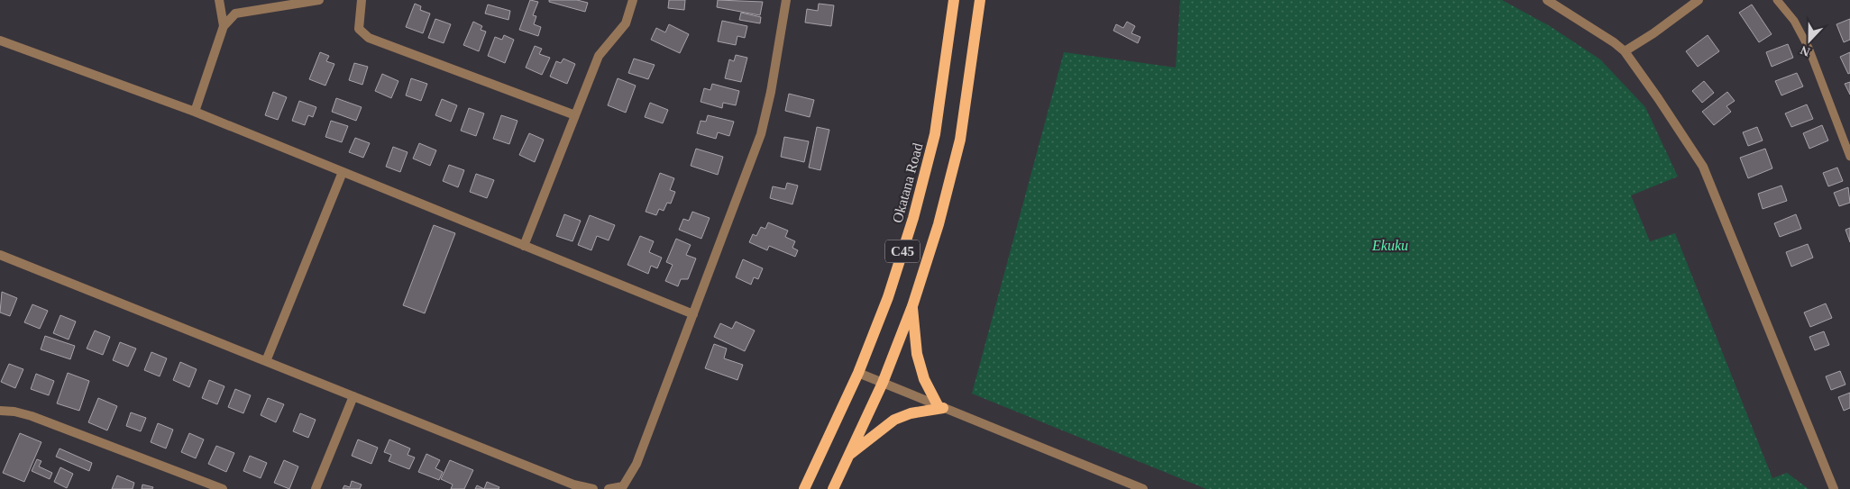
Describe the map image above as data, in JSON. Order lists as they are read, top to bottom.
{
  "streets": {
    "main road": ["Okatana Road", "C45"]
  },
  "parks": ["Ekuku"],
  "north": "bottom"
}
